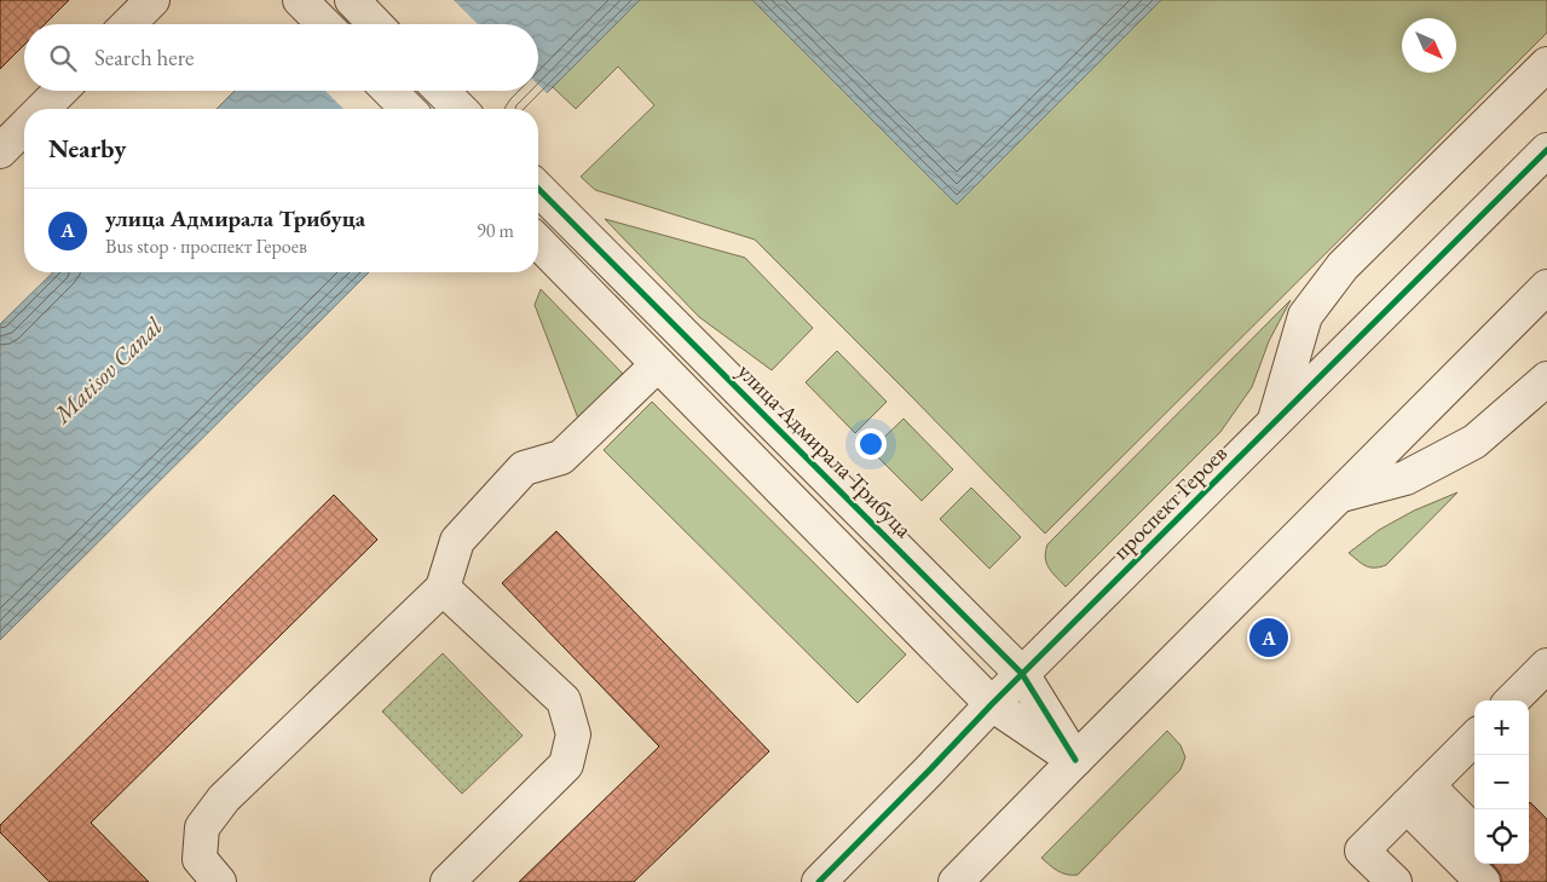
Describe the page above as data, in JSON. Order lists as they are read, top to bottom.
{
  "streets": {
    "street": ["улица Адмирала Трибуца", "проспект Героев"]
  },
  "crossings": [
    ["улица Адмирала Трибуца", "проспект Героев"]
  ],
  "water": ["Matisov Canal"],
  "north": "bottom right",
  "page": {
    "search": "Search here",
    "heading": "Nearby",
    "list": [
      {
        "mark": "A",
        "name": "улица Адмирала Трибуца",
        "note": "Bus stop · проспект Героев",
        "value": "90 m"
      }
    ],
    "pins": "A",
    "map_buttons": ["+", "−"]
  }
}
